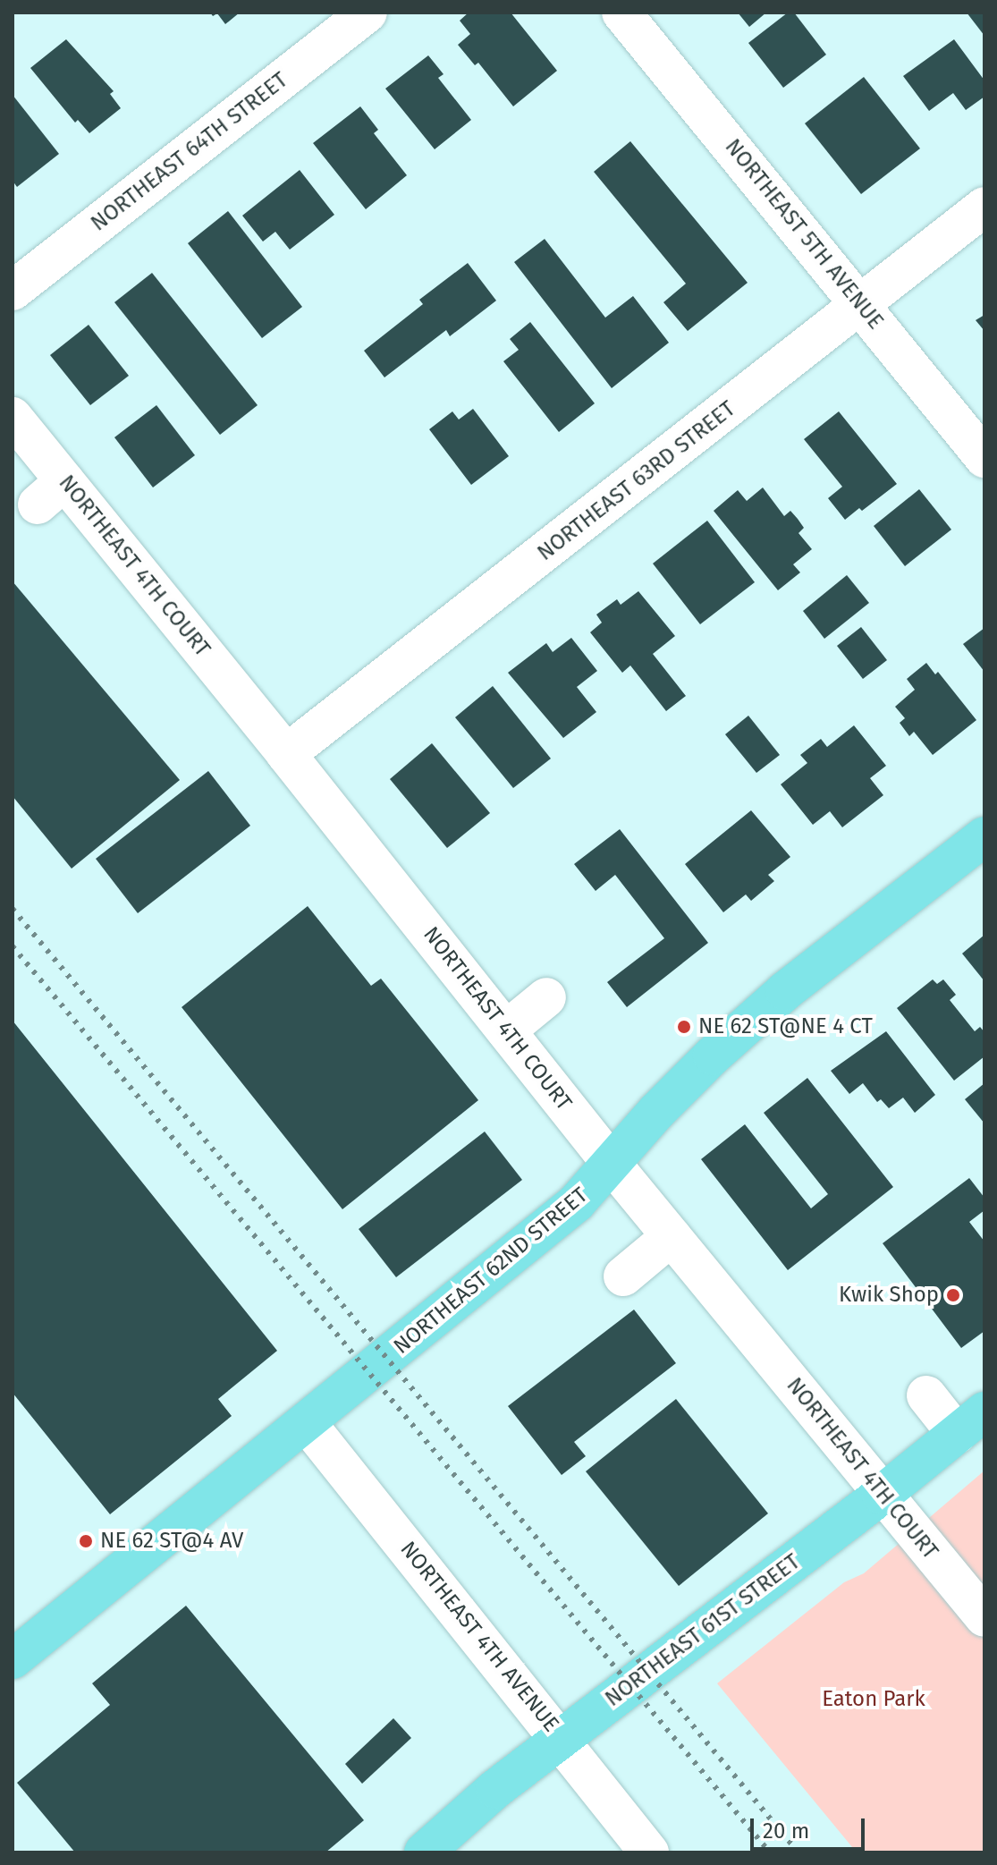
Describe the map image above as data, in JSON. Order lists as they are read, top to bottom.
{
  "streets": {
    "main road": ["NORTHEAST 62ND STREET", "NORTHEAST 61ST STREET"],
    "street": [
      "NORTHEAST 64TH STREET",
      "NORTHEAST 5TH AVENUE",
      "NORTHEAST 63RD STREET",
      "NORTHEAST 4TH COURT",
      "NORTHEAST 4TH AVENUE"
    ]
  },
  "crossings": [
    ["NORTHEAST 5TH AVENUE", "NORTHEAST 63RD STREET"],
    ["NORTHEAST 63RD STREET", "NORTHEAST 4TH COURT"],
    ["NORTHEAST 4TH COURT", "NORTHEAST 62ND STREET"],
    ["NORTHEAST 4TH COURT", "NORTHEAST 61ST STREET"],
    ["NORTHEAST 62ND STREET", "NORTHEAST 4TH AVENUE"],
    ["NORTHEAST 61ST STREET", "NORTHEAST 4TH AVENUE"]
  ],
  "parks": ["Eaton Park"],
  "places": ["NE 62 ST@NE 4 CT", "Kwik Shop", "NE 62 ST@4 AV"],
  "scale_bar": "20 m"
}
